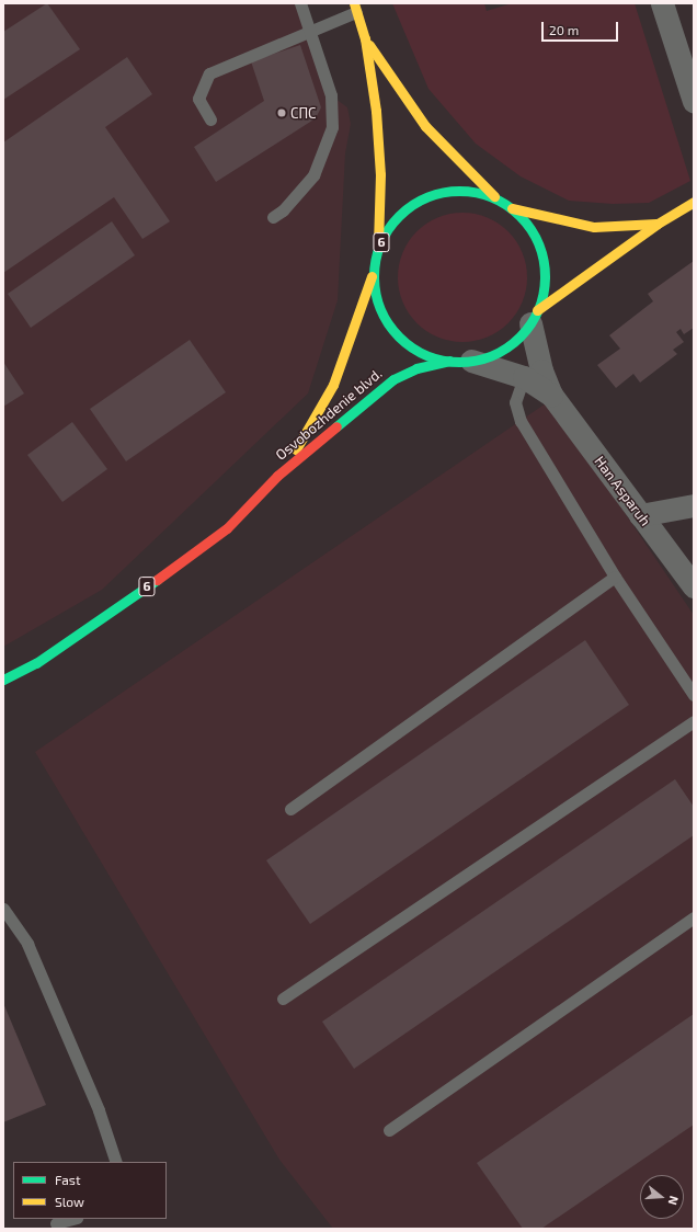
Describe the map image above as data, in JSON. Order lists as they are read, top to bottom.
{
  "streets": {
    "main road": ["6", "Osvobozhdenie blvd."],
    "street": ["Han Asparuh"]
  },
  "crossings": [
    ["6", "Osvobozhdenie blvd."],
    ["6", "Han Asparuh"],
    ["Osvobozhdenie blvd.", "Han Asparuh"]
  ],
  "places": ["СПС"],
  "legend": ["Fast", "Slow"],
  "scale_bar": "20 m",
  "north": "right"
}
